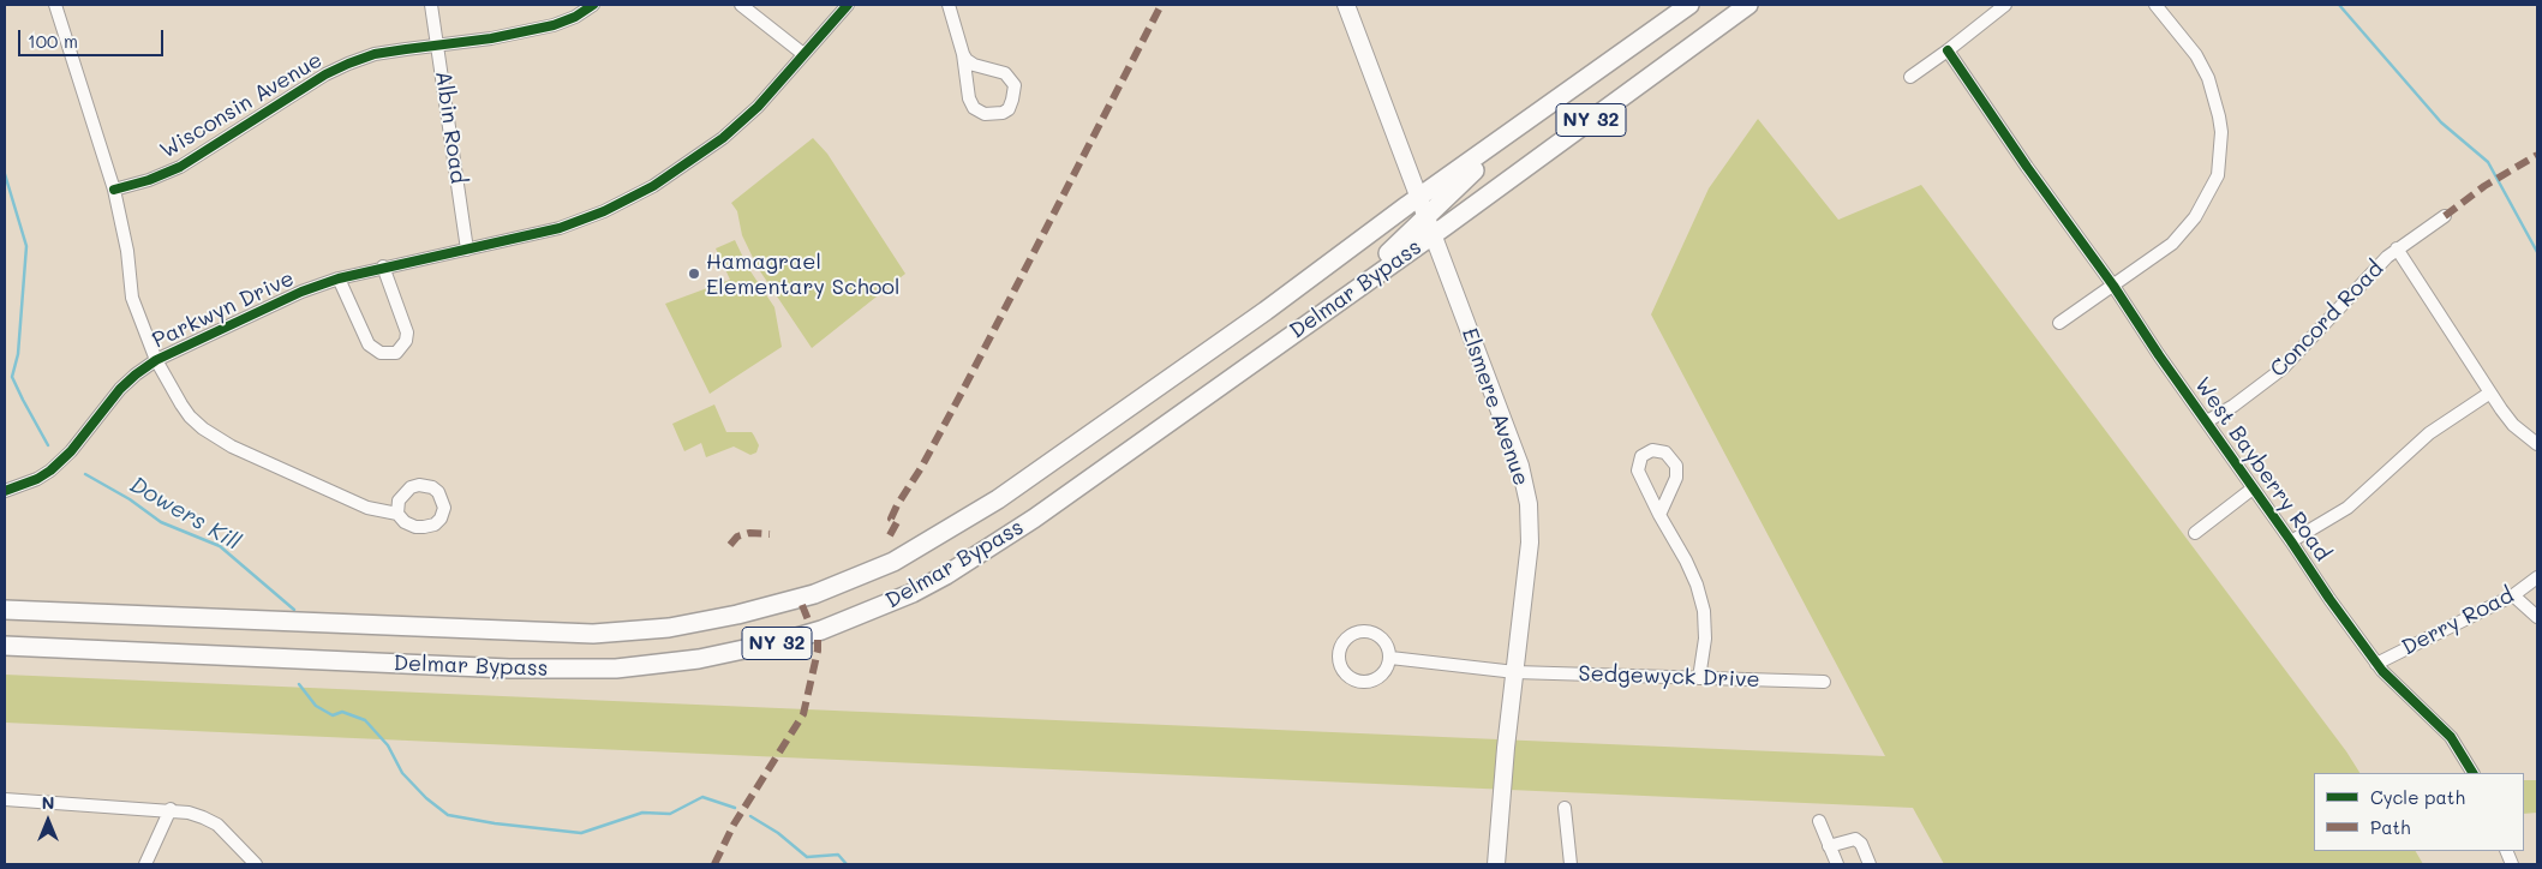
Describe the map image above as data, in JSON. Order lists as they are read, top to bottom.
{
  "streets": {
    "main road": ["NY 32", "Delmar Bypass", "Elsmere Avenue"],
    "street": [
      "Wisconsin Avenue",
      "Albin Road",
      "Parkwyn Drive",
      "Concord Road",
      "West Bayberry Road",
      "Derry Road",
      "Sedgewyck Drive"
    ]
  },
  "crossings": [
    ["Wisconsin Avenue", "Albin Road"],
    ["Albin Road", "Parkwyn Drive"],
    ["Delmar Bypass", "Elsmere Avenue"],
    ["Concord Road", "West Bayberry Road"],
    ["Elsmere Avenue", "Sedgewyck Drive"],
    ["West Bayberry Road", "Derry Road"]
  ],
  "water": ["Dowers Kill"],
  "places": ["Hamagrael Elementary School"],
  "legend": ["Cycle path", "Path"],
  "scale_bar": "100 m",
  "north": "top"
}
